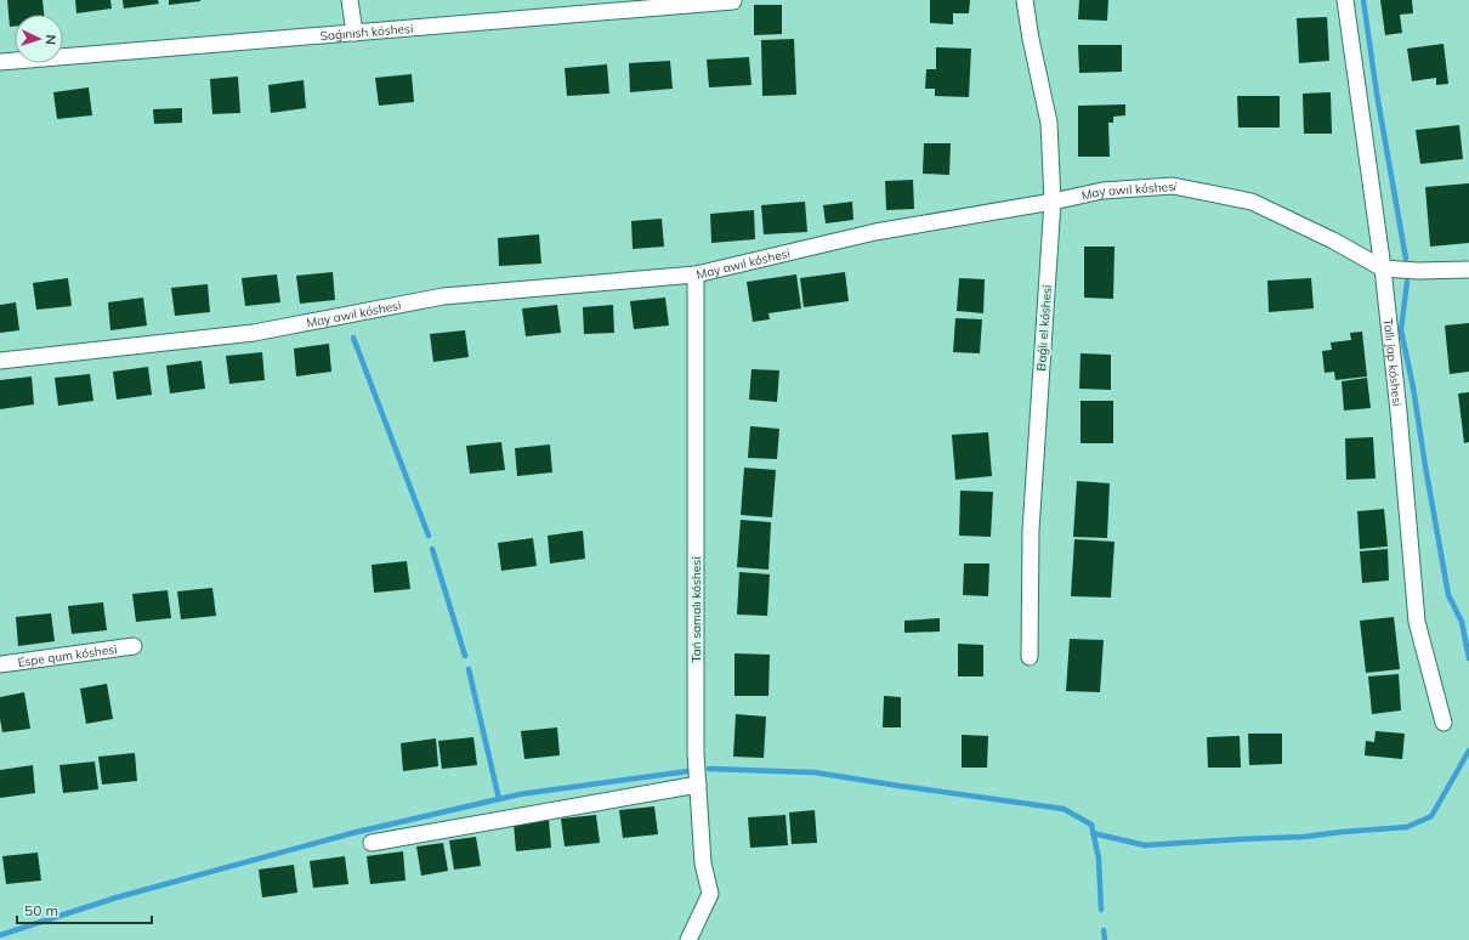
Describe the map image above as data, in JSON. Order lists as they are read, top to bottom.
{
  "streets": {
    "street": [
      "Saǵınısh kóshesi",
      "May awıl kóshesi",
      "Baǵlı el kóshesi",
      "Tallı jap kóshesi",
      "Tań samalı kóshesi",
      "Espe qum kóshesi"
    ]
  },
  "crossings": [
    ["May awıl kóshesi", "Baǵlı el kóshesi"],
    ["May awıl kóshesi", "Tallı jap kóshesi"],
    ["May awıl kóshesi", "Tań samalı kóshesi"]
  ],
  "scale_bar": "50 m",
  "north": "right"
}
